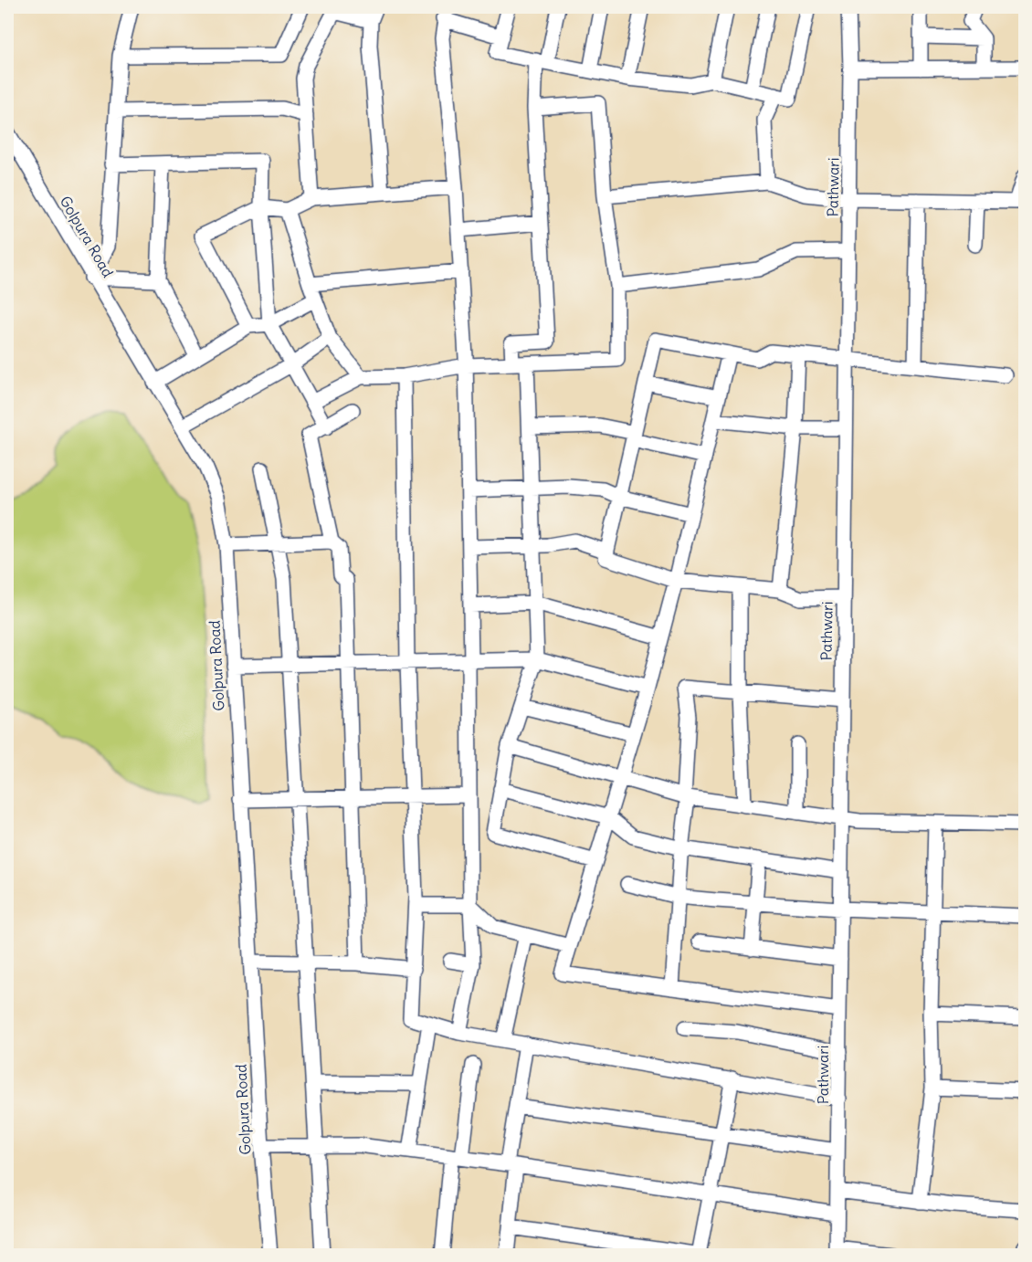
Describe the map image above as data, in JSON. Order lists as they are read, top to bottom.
{
  "streets": {
    "street": ["Pathwari", "Golpura Road"]
  }
}
